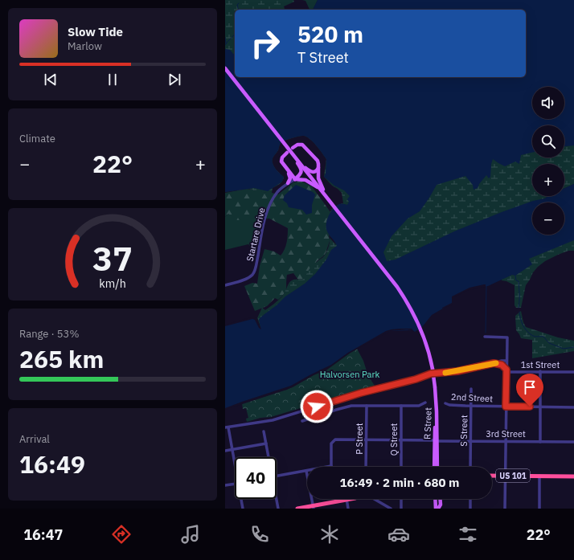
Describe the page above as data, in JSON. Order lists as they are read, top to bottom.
{
  "streets": {
    "highway": ["US 101"],
    "main road": ["R Street"],
    "street": [
      "Startare Drive",
      "1st Street",
      "2nd Street",
      "S Street",
      "3rd Street",
      "P Street",
      "Q Street"
    ]
  },
  "crossings": [
    ["2nd Street", "S Street"],
    ["R Street", "3rd Street"],
    ["S Street", "3rd Street"],
    ["3rd Street", "P Street"],
    ["3rd Street", "Q Street"]
  ],
  "parks": ["Halvorsen Park"],
  "page": {
    "turn": ["520 m", "T Street"],
    "song": ["Slow Tide", "Marlow"],
    "map_buttons": ["+", "−"],
    "tile": [
      "Climate",
      ["Range · 53%", "265 km"],
      ["Arrival", "16:49"]
    ],
    "heat": ["−", "22°", "+"],
    "limit": "40",
    "trip": "16:49 · 2 min · 680 m",
    "tabs": ["16:47", "22°"],
    "gauge": ["37", "km/h"]
  }
}
